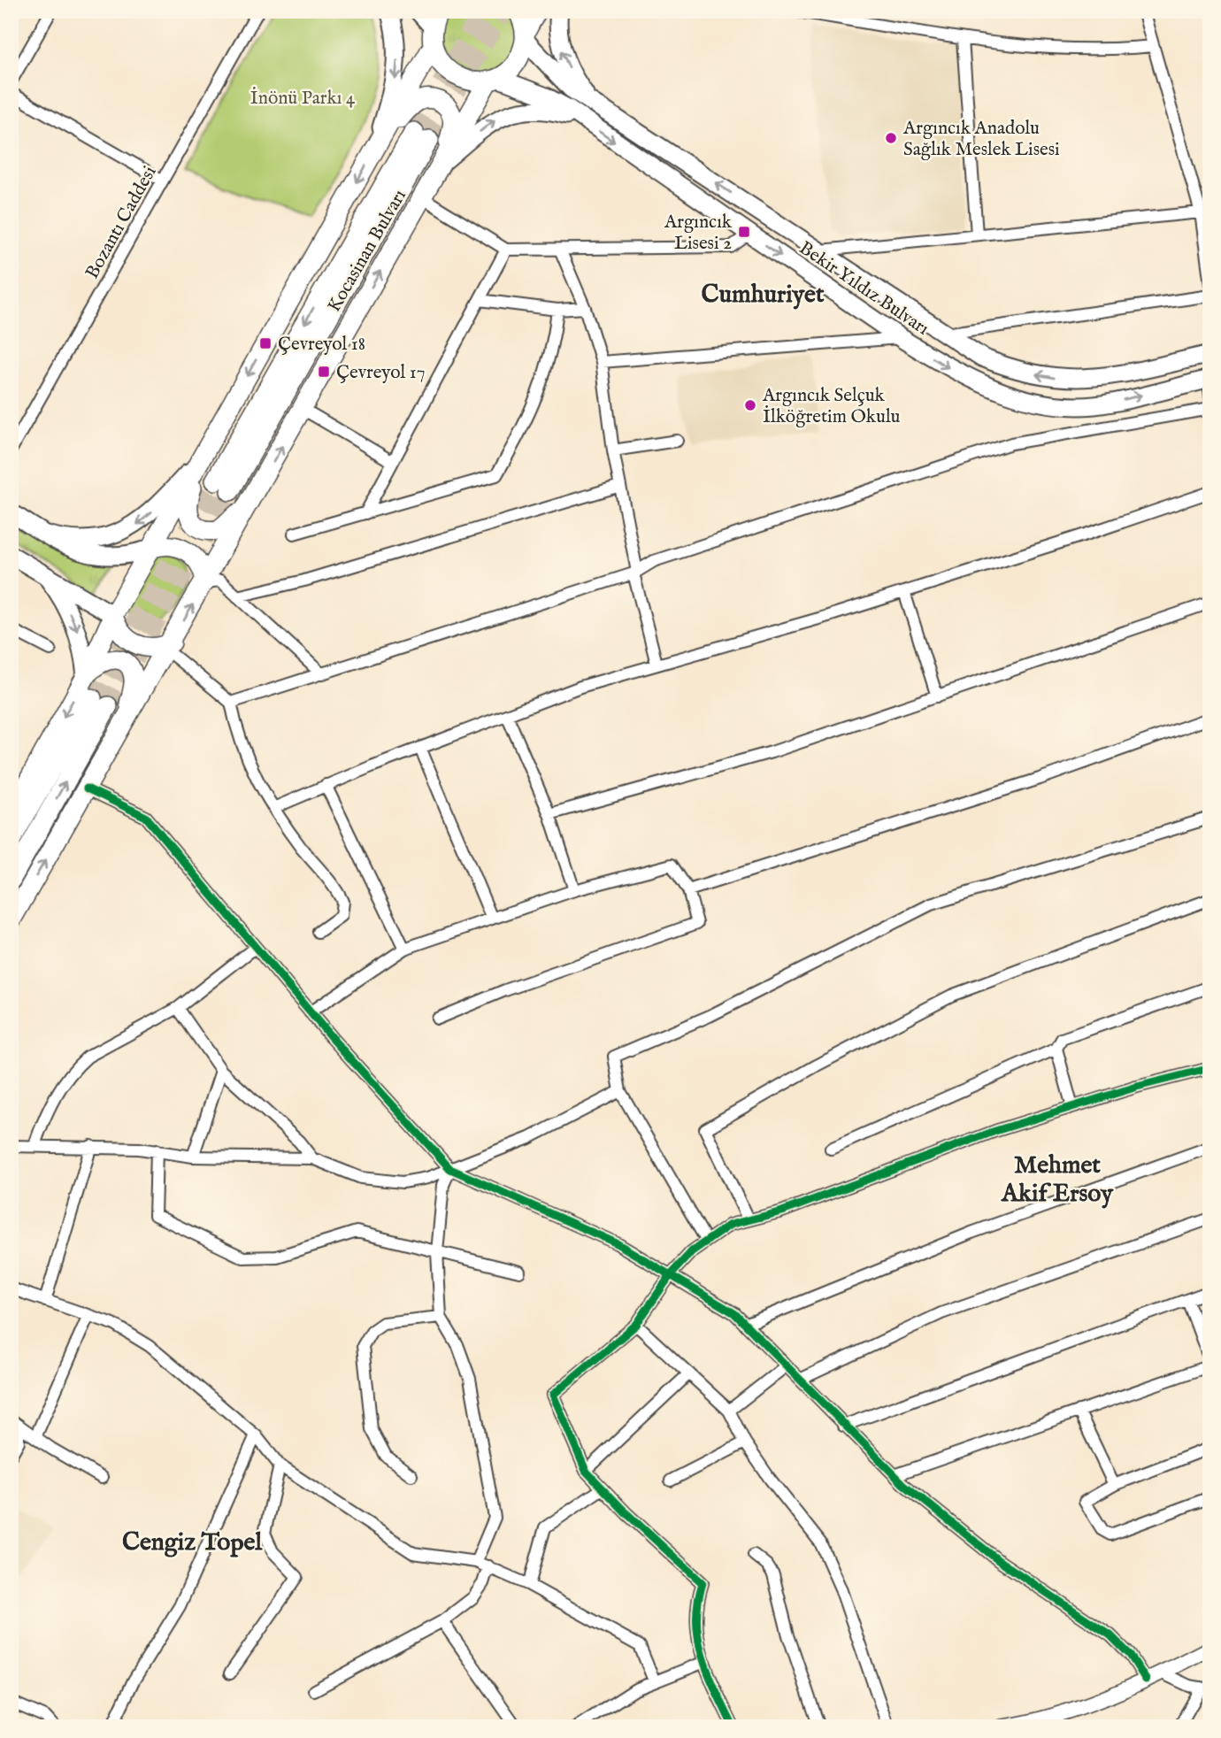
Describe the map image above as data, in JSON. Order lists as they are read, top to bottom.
{
  "streets": {
    "highway": ["Kocasinan Bulvarı"],
    "main road": ["Bekir Yıldız Bulvarı"],
    "street": ["Bozantı Caddesi"]
  },
  "districts": ["Cumhuriyet", "Mehmet Akif Ersoy", "Cengiz Topel"],
  "parks": ["İnönü Parkı 4"],
  "places": {
    "other": ["Argıncık Anadolu Sağlık Meslek Lisesi", "Argıncık Selçuk İlköğretim Okulu"],
    "transit": ["Argıncık Lisesi 2", "Çevreyol 18", "Çevreyol 17"]
  }
}
